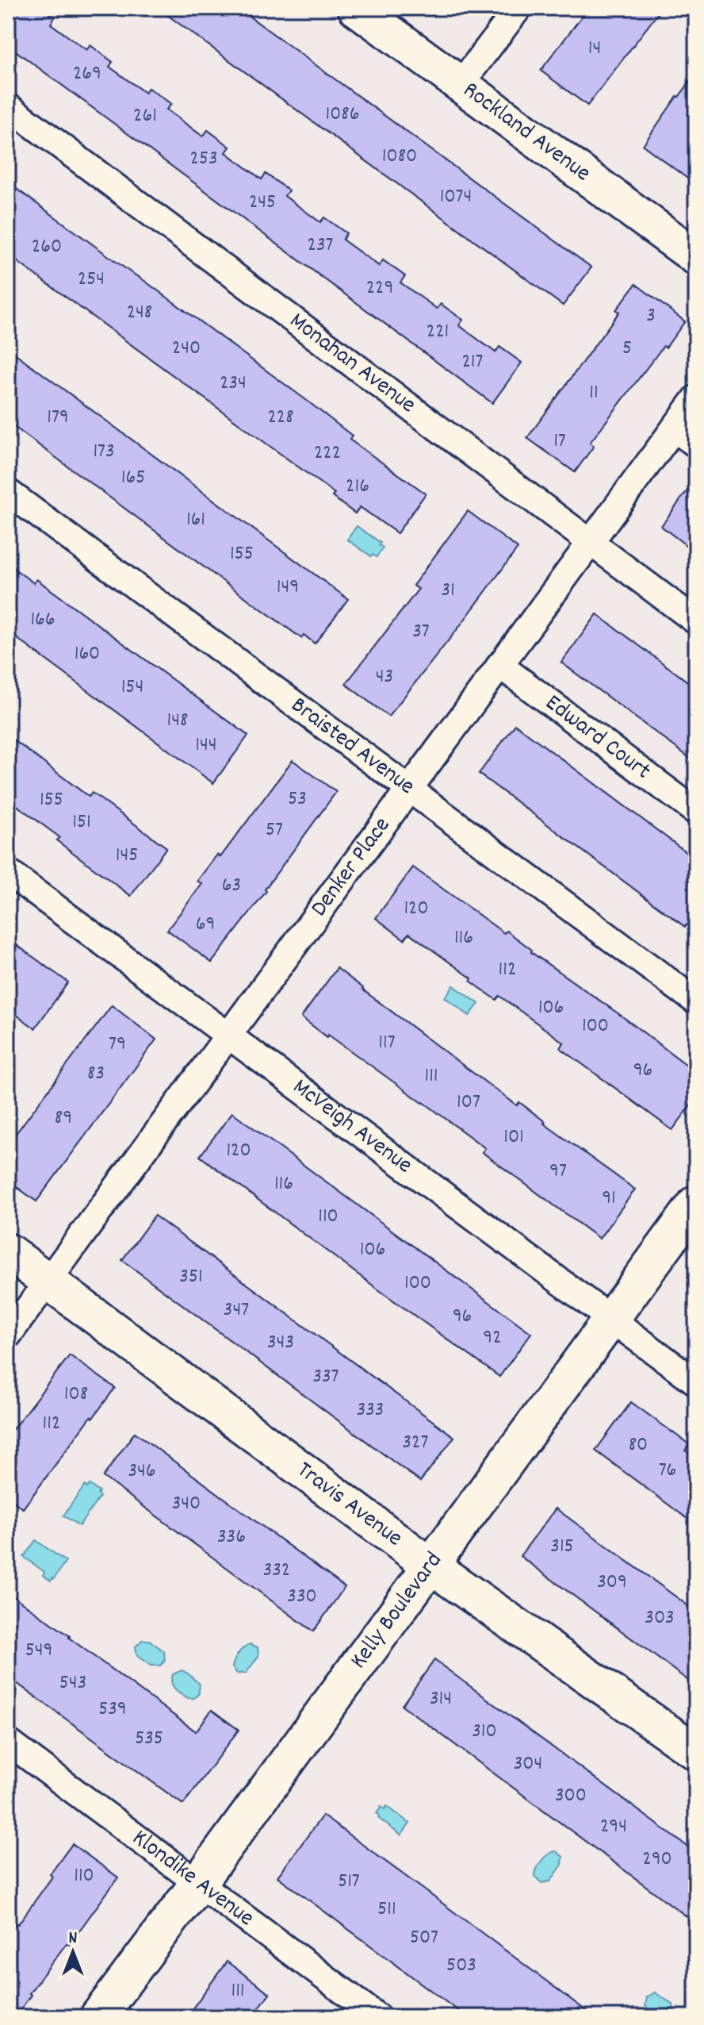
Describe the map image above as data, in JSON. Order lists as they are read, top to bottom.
{
  "streets": {
    "street": [
      "Rockland Avenue",
      "Monahan Avenue",
      "Edward Court",
      "Braisted Avenue",
      "Denker Place",
      "McVeigh Avenue",
      "Travis Avenue",
      "Kelly Boulevard",
      "Klondike Avenue"
    ]
  },
  "crossings": [
    ["Monahan Avenue", "Denker Place"],
    ["Edward Court", "Denker Place"],
    ["Braisted Avenue", "Denker Place"],
    ["Denker Place", "McVeigh Avenue"],
    ["Denker Place", "Travis Avenue"],
    ["McVeigh Avenue", "Kelly Boulevard"],
    ["Travis Avenue", "Kelly Boulevard"],
    ["Kelly Boulevard", "Klondike Avenue"]
  ],
  "house_numbers": [
    "14",
    "269",
    "1086",
    "261",
    "1080",
    "253",
    "1074",
    "245",
    "237",
    "260",
    "254",
    "229",
    "248",
    "3",
    "221",
    "240",
    "5",
    "217",
    "234",
    "11",
    "179",
    "228",
    "17",
    "173",
    "222",
    "165",
    "216",
    "161",
    "155",
    "149",
    "31",
    "166",
    "37",
    "160",
    "43",
    "154",
    "148",
    "144",
    "53",
    "155",
    "151",
    "57",
    "145",
    "63",
    "120",
    "69",
    "116",
    "112",
    "106",
    "100",
    "117",
    "79",
    "96",
    "83",
    "111",
    "107",
    "89",
    "101",
    "120",
    "97",
    "116",
    "91",
    "110",
    "106",
    "351",
    "100",
    "347",
    "96",
    "92",
    "343",
    "337",
    "108",
    "333",
    "112",
    "327",
    "80",
    "76",
    "346",
    "340",
    "336",
    "315",
    "332",
    "309",
    "330",
    "303",
    "549",
    "543",
    "314",
    "539",
    "310",
    "535",
    "304",
    "300",
    "294",
    "290",
    "110",
    "517",
    "511",
    "507",
    "503",
    "111"
  ],
  "north": "top"
}
